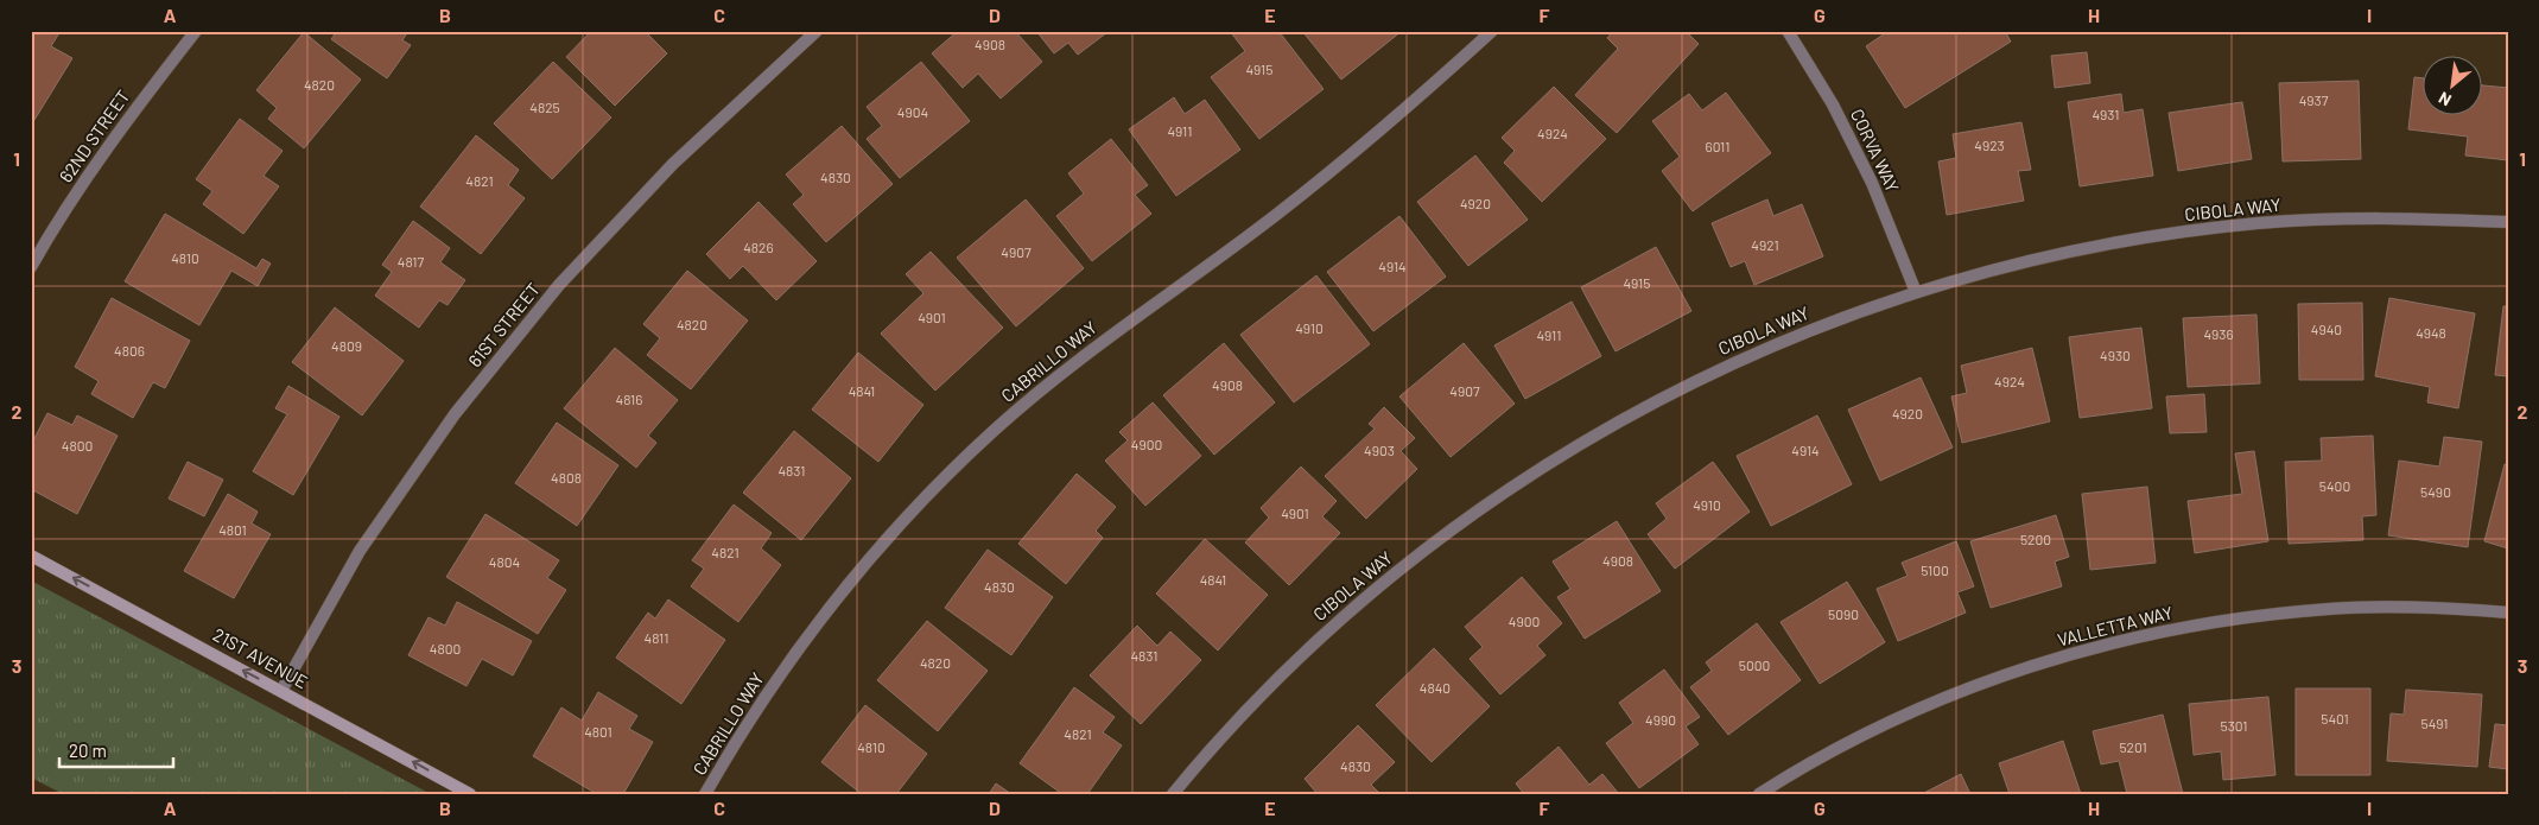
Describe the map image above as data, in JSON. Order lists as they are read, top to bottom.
{
  "streets": {
    "street": [
      "62ND STREET",
      "CORVA WAY",
      "CIBOLA WAY",
      "61ST STREET",
      "CABRILLO WAY",
      "VALLETTA WAY",
      "21ST AVENUE"
    ]
  },
  "crossings": [
    ["CORVA WAY", "CIBOLA WAY"],
    ["61ST STREET", "21ST AVENUE"]
  ],
  "one_way": ["21ST AVENUE"],
  "house_numbers": [
    "4908",
    "4915",
    "4820",
    "4937",
    "4825",
    "4904",
    "4931",
    "4911",
    "4924",
    "4923",
    "6011",
    "4830",
    "4821",
    "4920",
    "4921",
    "4826",
    "4907",
    "4810",
    "4817",
    "4914",
    "4915",
    "4901",
    "4820",
    "4910",
    "4940",
    "4948",
    "4936",
    "4911",
    "4809",
    "4806",
    "4930",
    "4924",
    "4908",
    "4841",
    "4907",
    "4816",
    "4920",
    "4900",
    "4800",
    "4903",
    "4914",
    "4831",
    "4808",
    "5400",
    "5490",
    "4910",
    "4901",
    "4801",
    "5200",
    "4821",
    "4908",
    "4804",
    "5100",
    "4841",
    "4830",
    "5090",
    "4900",
    "4811",
    "4800",
    "4831",
    "4820",
    "5000",
    "4840",
    "5401",
    "4990",
    "5491",
    "5301",
    "4801",
    "4821",
    "4810",
    "5201",
    "4830"
  ],
  "scale_bar": "20 m",
  "north": "bottom left",
  "grid": {
    "columns": [
      "A",
      "B",
      "C",
      "D",
      "E",
      "F",
      "G",
      "H",
      "I"
    ],
    "rows": ["1", "2", "3"]
  }
}
